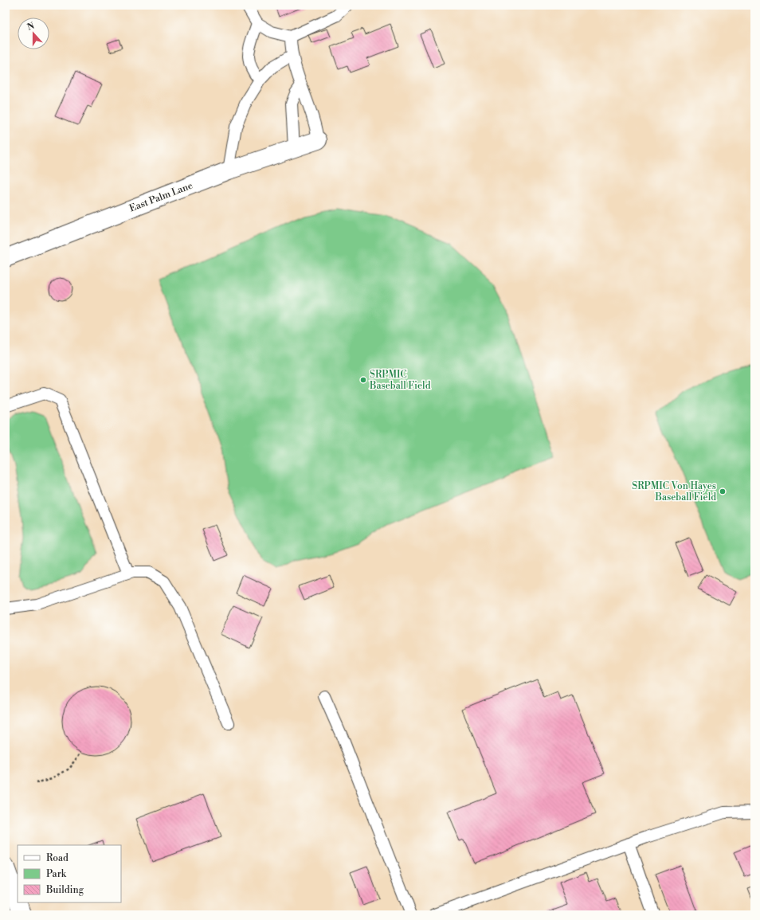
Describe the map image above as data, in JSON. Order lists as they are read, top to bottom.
{
  "streets": {
    "street": ["East Palm Lane"]
  },
  "places": ["SRPMIC Baseball Field", "SRPMIC Von Hayes Baseball Field"],
  "legend": ["Road", "Park", "Building"],
  "north": "top"
}
